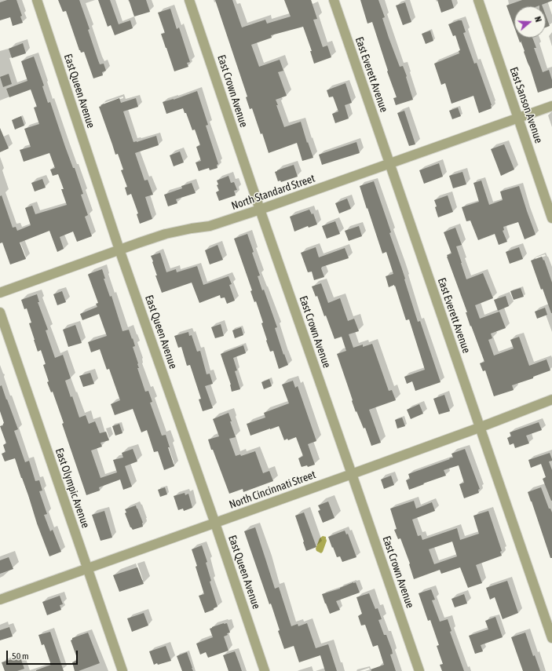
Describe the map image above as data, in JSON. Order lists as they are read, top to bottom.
{
  "streets": {
    "street": [
      "East Everett Avenue",
      "East Queen Avenue",
      "East Crown Avenue",
      "East Sanson Avenue",
      "North Standard Street",
      "East Olympic Avenue",
      "North Cincinnati Street"
    ]
  },
  "crossings": [
    ["East Everett Avenue", "North Standard Street"],
    ["East Everett Avenue", "North Cincinnati Street"],
    ["East Queen Avenue", "North Standard Street"],
    ["East Queen Avenue", "North Cincinnati Street"],
    ["East Crown Avenue", "North Standard Street"],
    ["East Crown Avenue", "North Cincinnati Street"],
    ["East Sanson Avenue", "North Standard Street"],
    ["East Olympic Avenue", "North Cincinnati Street"]
  ],
  "scale_bar": "50 m",
  "north": "right"
}
